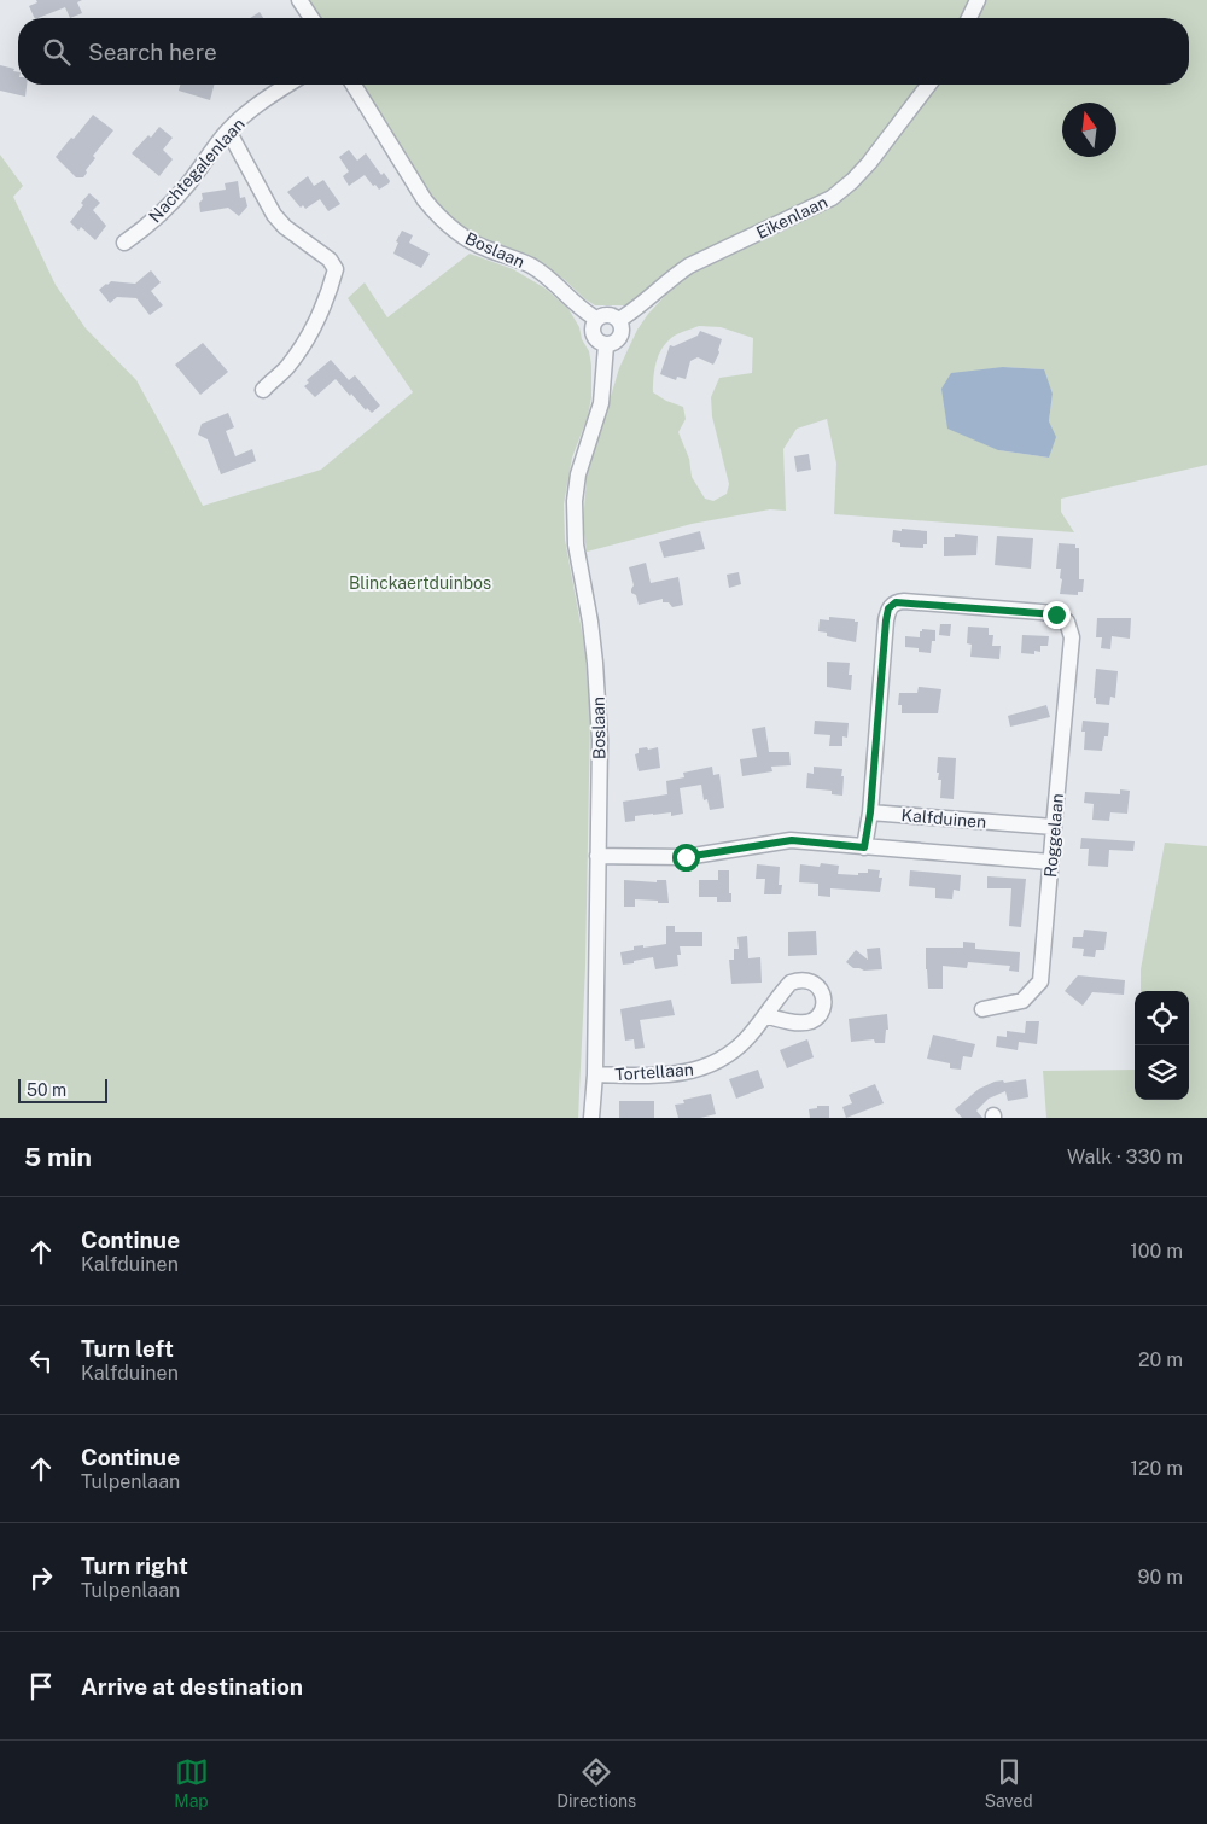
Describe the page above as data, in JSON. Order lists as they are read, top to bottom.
{
  "streets": {
    "street": [
      "Nachtegalenlaan",
      "Eikenlaan",
      "Boslaan",
      "Kalfduinen",
      "Roggelaan",
      "Tortellaan"
    ]
  },
  "crossings": [
    ["Eikenlaan", "Boslaan"],
    ["Boslaan", "Kalfduinen"],
    ["Boslaan", "Tortellaan"],
    ["Kalfduinen", "Roggelaan"]
  ],
  "parks": ["Blinckaertduinbos"],
  "scale_bar": "50 m",
  "north": "top",
  "page": {
    "search": "Search here",
    "scale": "50 m",
    "heading": ["5 min", "Walk · 330 m"],
    "list": [
      ["Continue", "Kalfduinen", "100 m"],
      ["Turn left", "Kalfduinen", "20 m"],
      ["Continue", "Tulpenlaan", "120 m"],
      ["Turn right", "Tulpenlaan", "90 m"],
      "Arrive at destination"
    ],
    "nav": ["Map", "Directions", "Saved"]
  }
}
